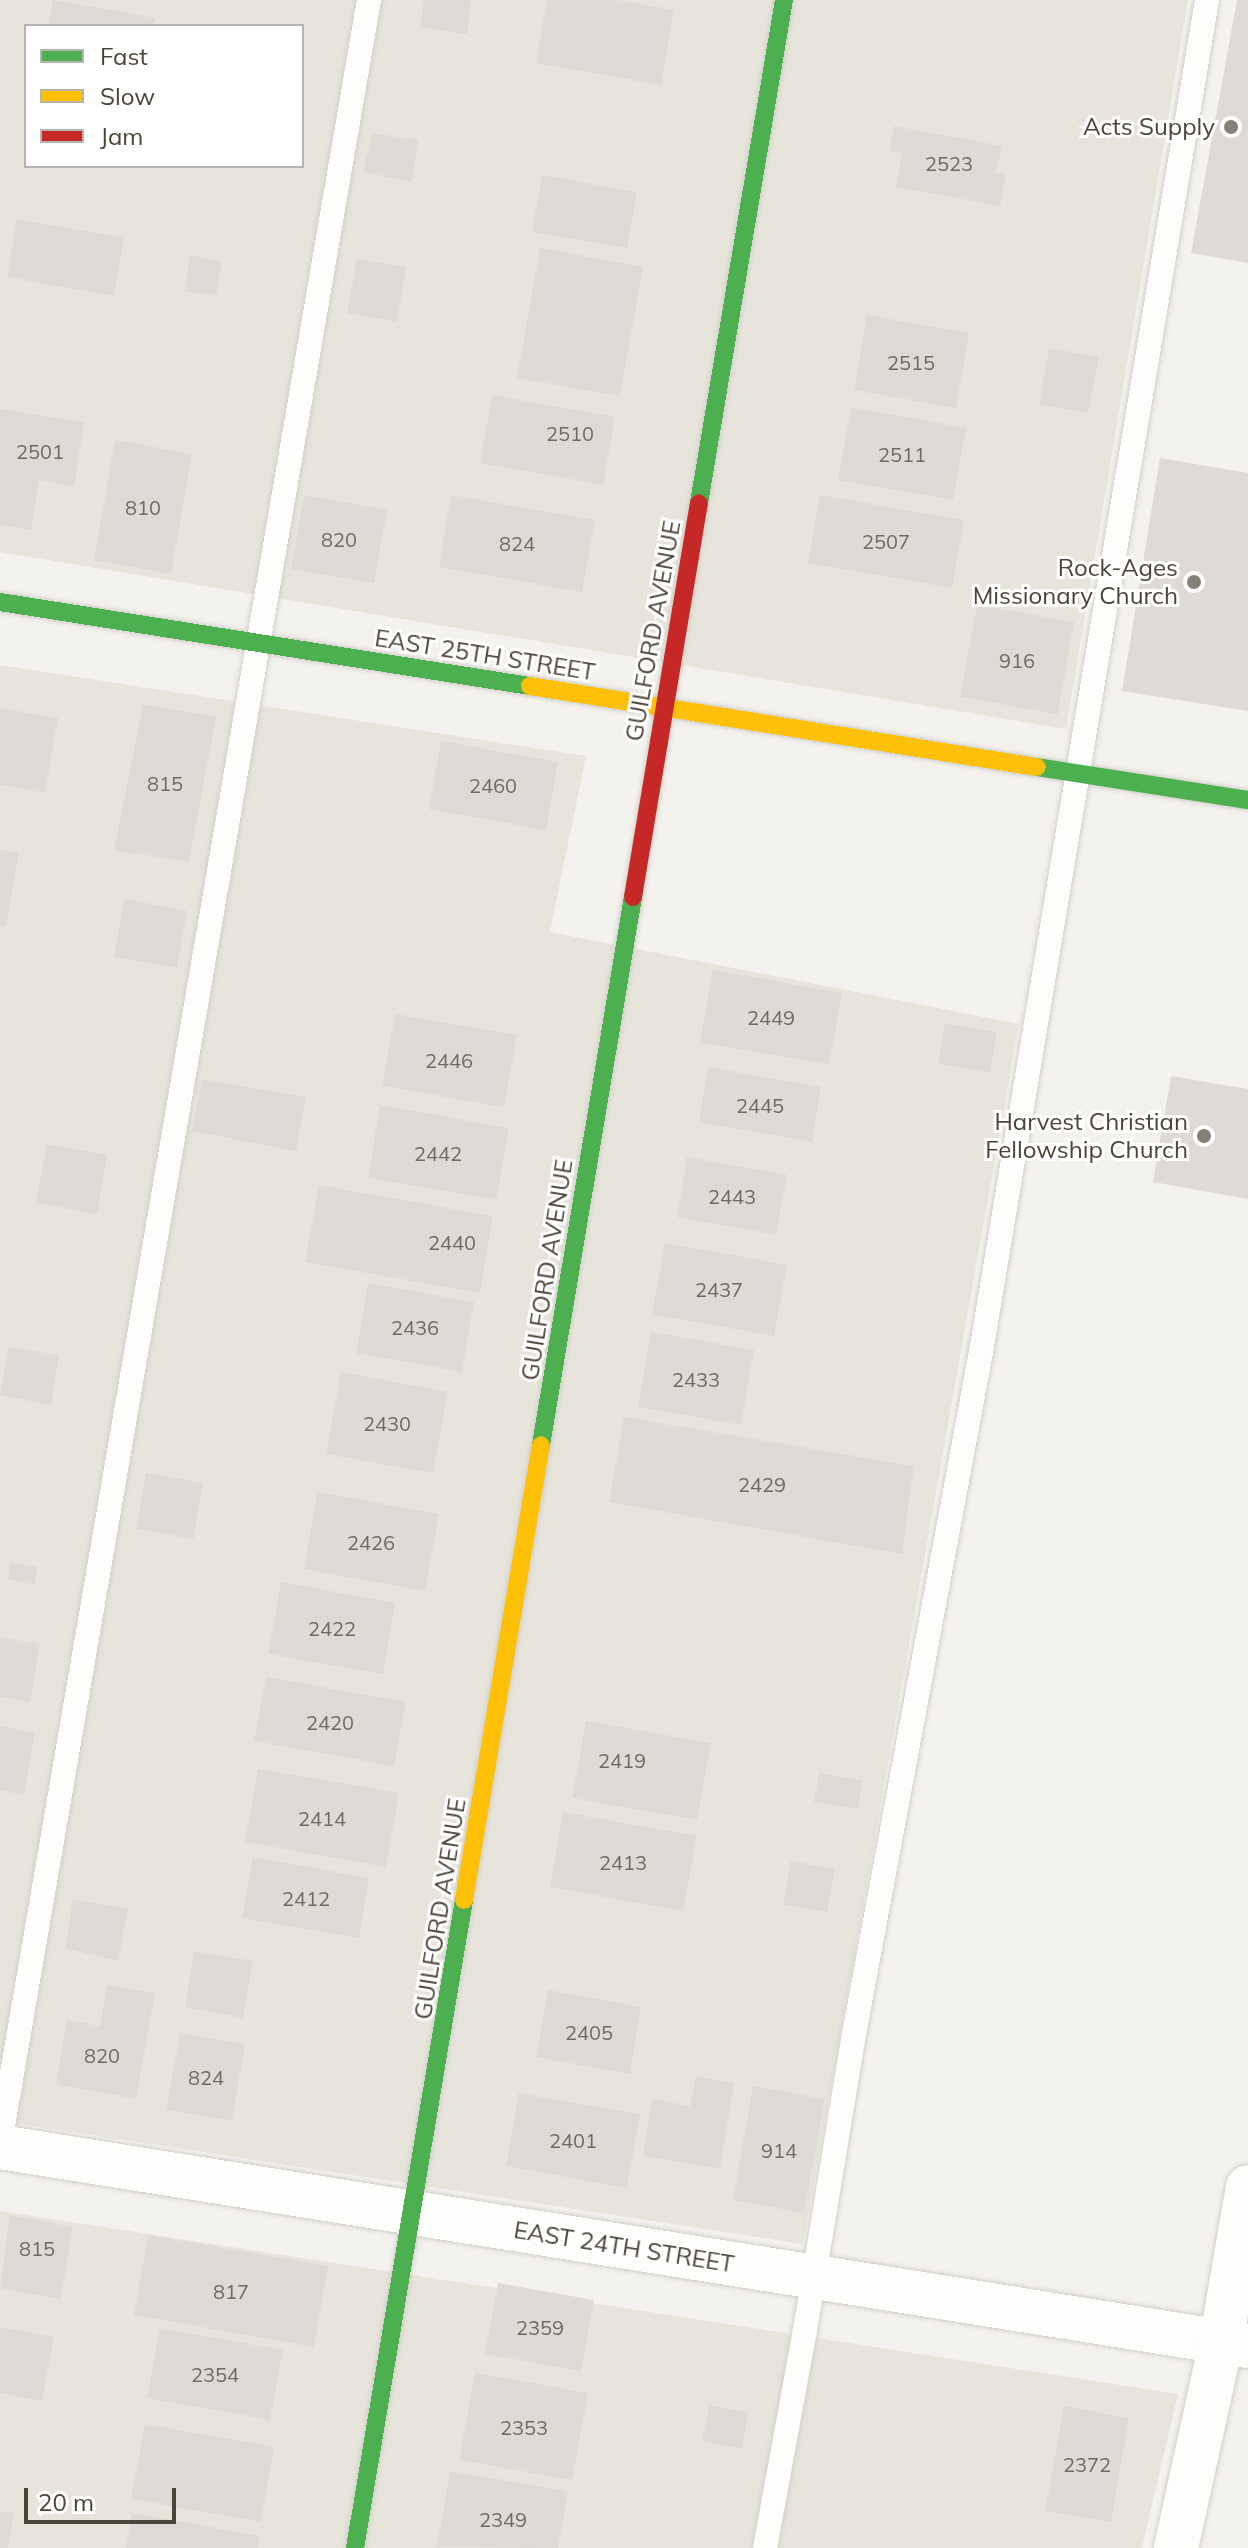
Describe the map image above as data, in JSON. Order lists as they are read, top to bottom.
{
  "streets": {
    "street": ["GUILFORD AVENUE", "EAST 25TH STREET", "EAST 24TH STREET"]
  },
  "crossings": [
    ["GUILFORD AVENUE", "EAST 25TH STREET"],
    ["GUILFORD AVENUE", "EAST 24TH STREET"]
  ],
  "places": ["Acts Supply", "Rock-Ages Missionary Church", "Harvest Christian Fellowship Church"],
  "house_numbers": [
    "2523",
    "2515",
    "2510",
    "2501",
    "2511",
    "810",
    "820",
    "2507",
    "824",
    "916",
    "815",
    "2460",
    "2449",
    "2446",
    "2445",
    "2442",
    "2443",
    "2440",
    "2437",
    "2436",
    "2433",
    "2430",
    "2429",
    "2426",
    "2422",
    "2420",
    "2419",
    "2414",
    "2413",
    "2412",
    "2405",
    "820",
    "824",
    "2401",
    "914",
    "815",
    "817",
    "2359",
    "2354",
    "2353",
    "2372",
    "2349"
  ],
  "legend": ["Fast", "Slow", "Jam"],
  "scale_bar": "20 m"
}
